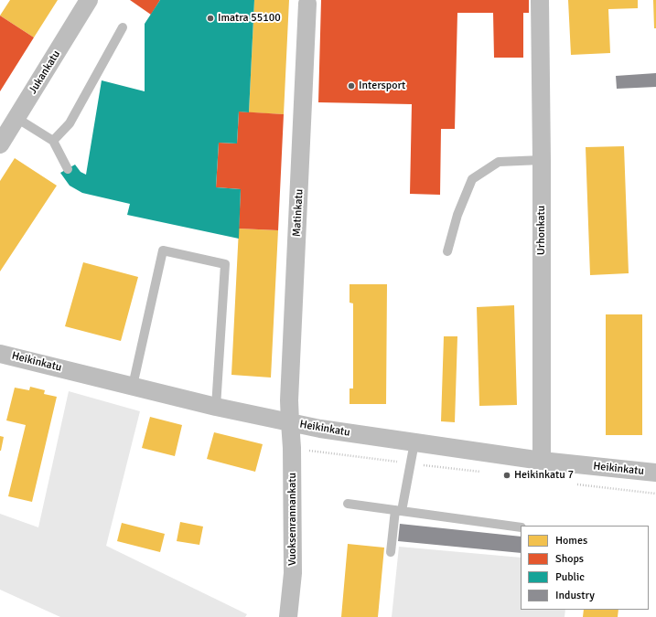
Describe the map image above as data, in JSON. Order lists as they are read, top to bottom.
{
  "streets": {
    "street": [
      "Jukankatu",
      "Matinkatu",
      "Urhonkatu",
      "Heikinkatu",
      "Vuoksenrannankatu"
    ]
  },
  "crossings": [
    ["Matinkatu", "Heikinkatu"],
    ["Matinkatu", "Vuoksenrannankatu"],
    ["Urhonkatu", "Heikinkatu"],
    ["Heikinkatu", "Vuoksenrannankatu"]
  ],
  "places": ["Imatra 55100", "Intersport", "Heikinkatu 7"],
  "legend": [
    "Homes",
    "Shops",
    "Public",
    "Industry"
  ]
}
